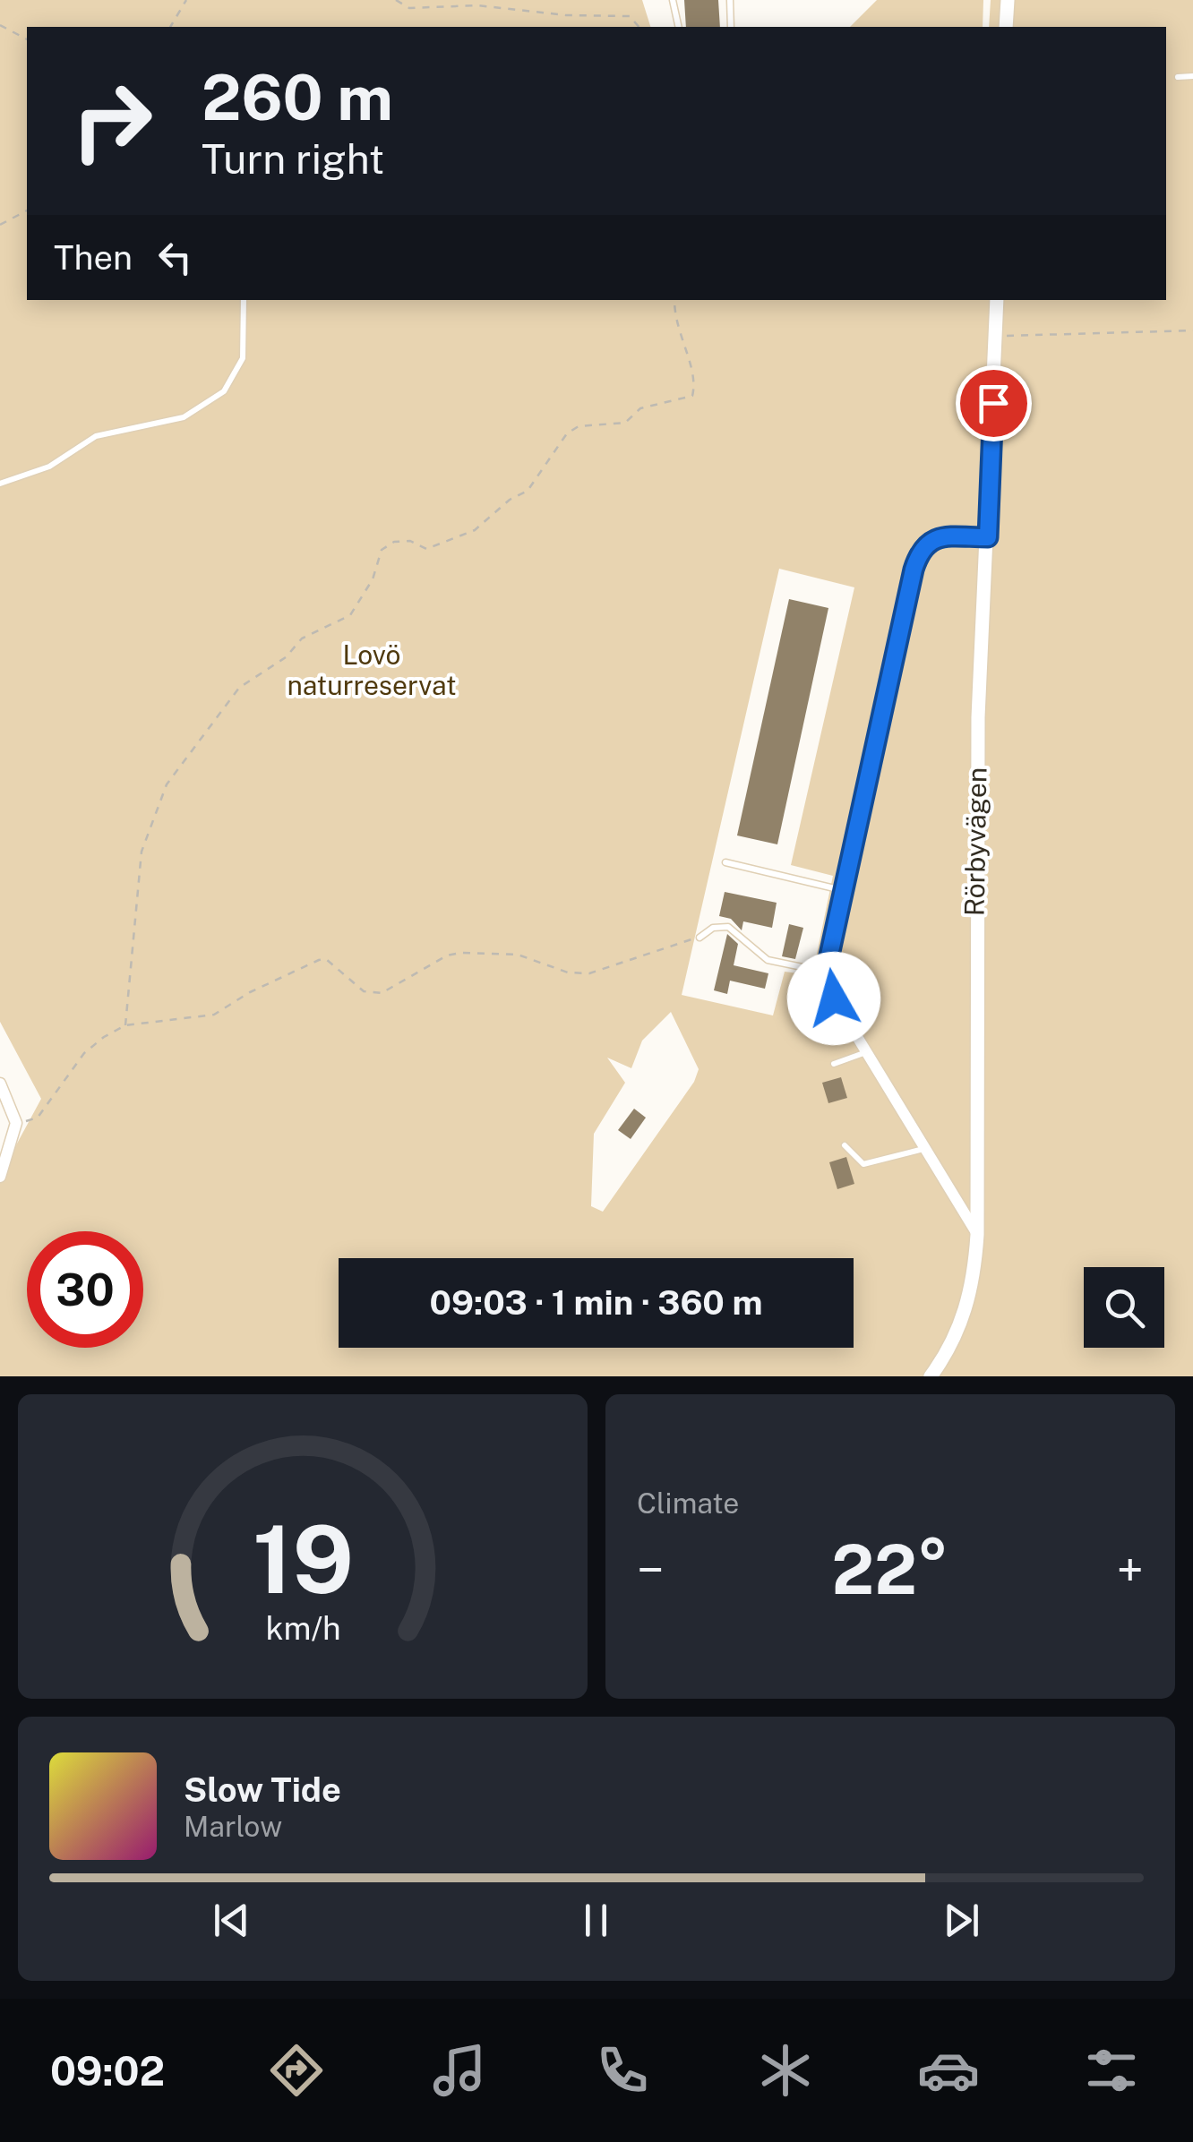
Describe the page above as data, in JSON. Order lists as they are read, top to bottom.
{
  "streets": {
    "street": ["Rörbyvägen"]
  },
  "parks": ["Lovö naturreservat"],
  "page": {
    "turn": ["260 m", "Turn right"],
    "then": "Then",
    "limit": "30",
    "trip": "09:03 · 1 min · 360 m",
    "tile": "Climate",
    "heat": ["−", "22°", "+"],
    "song": ["Slow Tide", "Marlow"],
    "tabs": "09:02",
    "gauge": ["19", "km/h"]
  }
}
